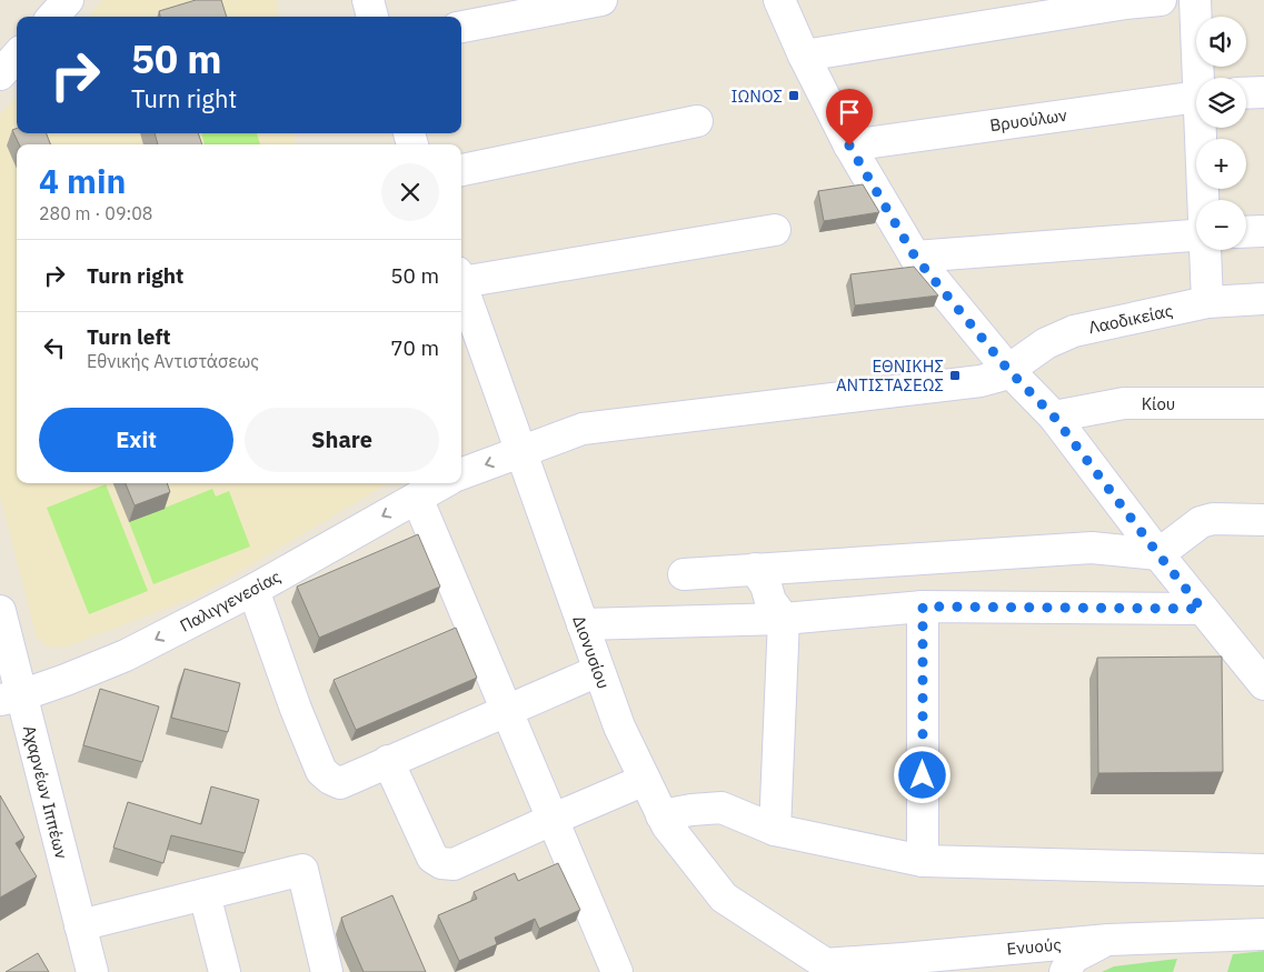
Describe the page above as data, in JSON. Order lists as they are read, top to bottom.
{
  "streets": {
    "street": [
      "Βρυούλων",
      "Λαοδικείας",
      "Κίου",
      "Παλιγγενεσίας",
      "Διονυσίου",
      "Αχαρνέων Ιππέων",
      "Ενυούς"
    ]
  },
  "crossings": [
    ["Λαοδικείας", "Διονυσίου"],
    ["Παλιγγενεσίας", "Αχαρνέων Ιππέων"],
    ["Διονυσίου", "Ενυούς"]
  ],
  "places": {
    "transit": ["ΙΩΝΟΣ", "ΕΘΝΙΚΗΣ ΑΝΤΙΣΤΑΣΕΩΣ"]
  },
  "page": {
    "map_buttons": ["+", "−"],
    "turn": ["50 m", "Turn right"],
    "heading": ["4 min", "280 m · 09:08"],
    "list": [
      {
        "name": "Turn right",
        "value": "50 m"
      },
      {
        "name": "Turn left",
        "note": "Εθνικής Αντιστάσεως",
        "value": "70 m"
      }
    ],
    "buttons": ["Exit", "Share"]
  }
}
